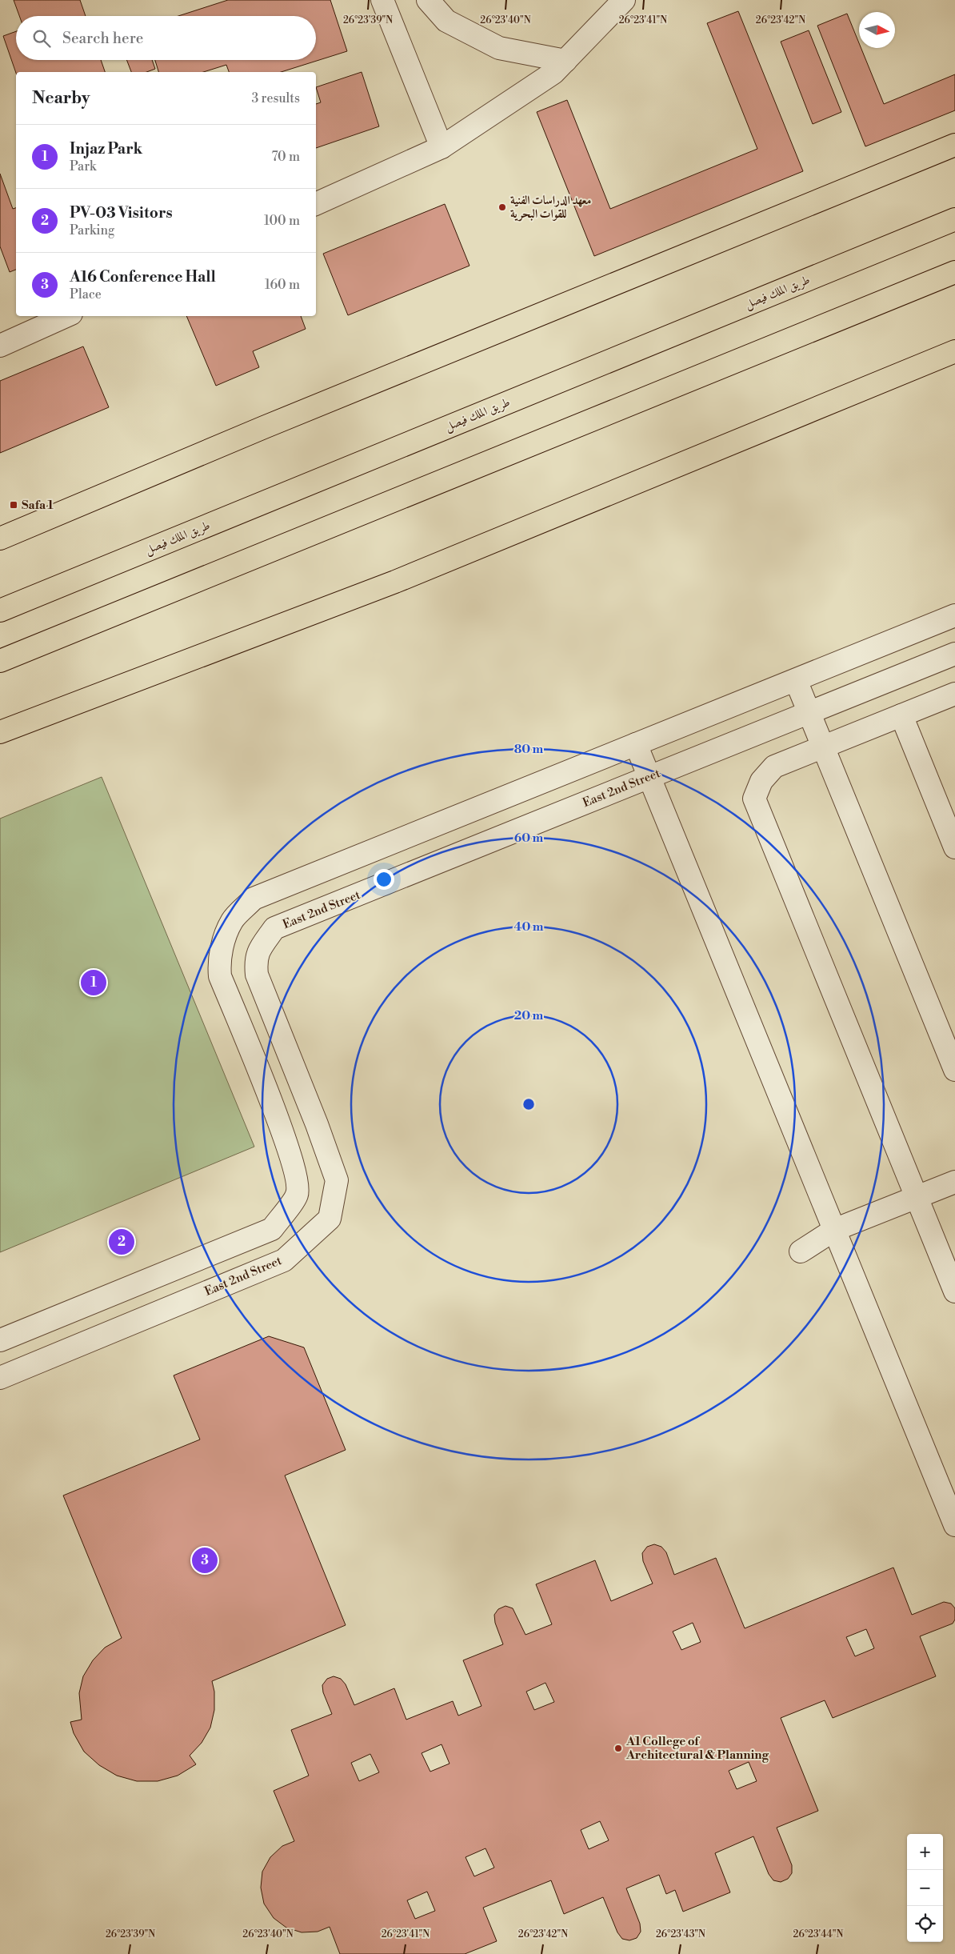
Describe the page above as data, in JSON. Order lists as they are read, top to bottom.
{
  "streets": {
    "main road": ["طريق الملك فيصل"],
    "street": ["East 2nd Street"]
  },
  "places": {
    "other": ["معهد الدراسات الفنية للقوات البحرية", "A1 College of Architectural & Planning"],
    "transit": ["Safa 1"]
  },
  "north": "right",
  "page": {
    "search": "Search here",
    "heading": ["Nearby", "3 results"],
    "list": [
      {
        "mark": "1",
        "name": "Injaz Park",
        "note": "Park",
        "value": "70 m"
      },
      {
        "mark": "2",
        "name": "PV-03 Visitors",
        "note": "Parking",
        "value": "100 m"
      },
      {
        "mark": "3",
        "name": "A16 Conference Hall",
        "note": "Place",
        "value": "160 m"
      }
    ],
    "pins": ["1", "2", "3"],
    "map_buttons": ["+", "−"]
  },
  "coordinates": [
    "26°23'39\"N",
    "26°23'40\"N",
    "26°23'41\"N",
    "26°23'42\"N",
    "26°23'43\"N",
    "26°23'44\"N"
  ],
  "rings": [
    "80 m",
    "60 m",
    "40 m",
    "20 m"
  ]
}
